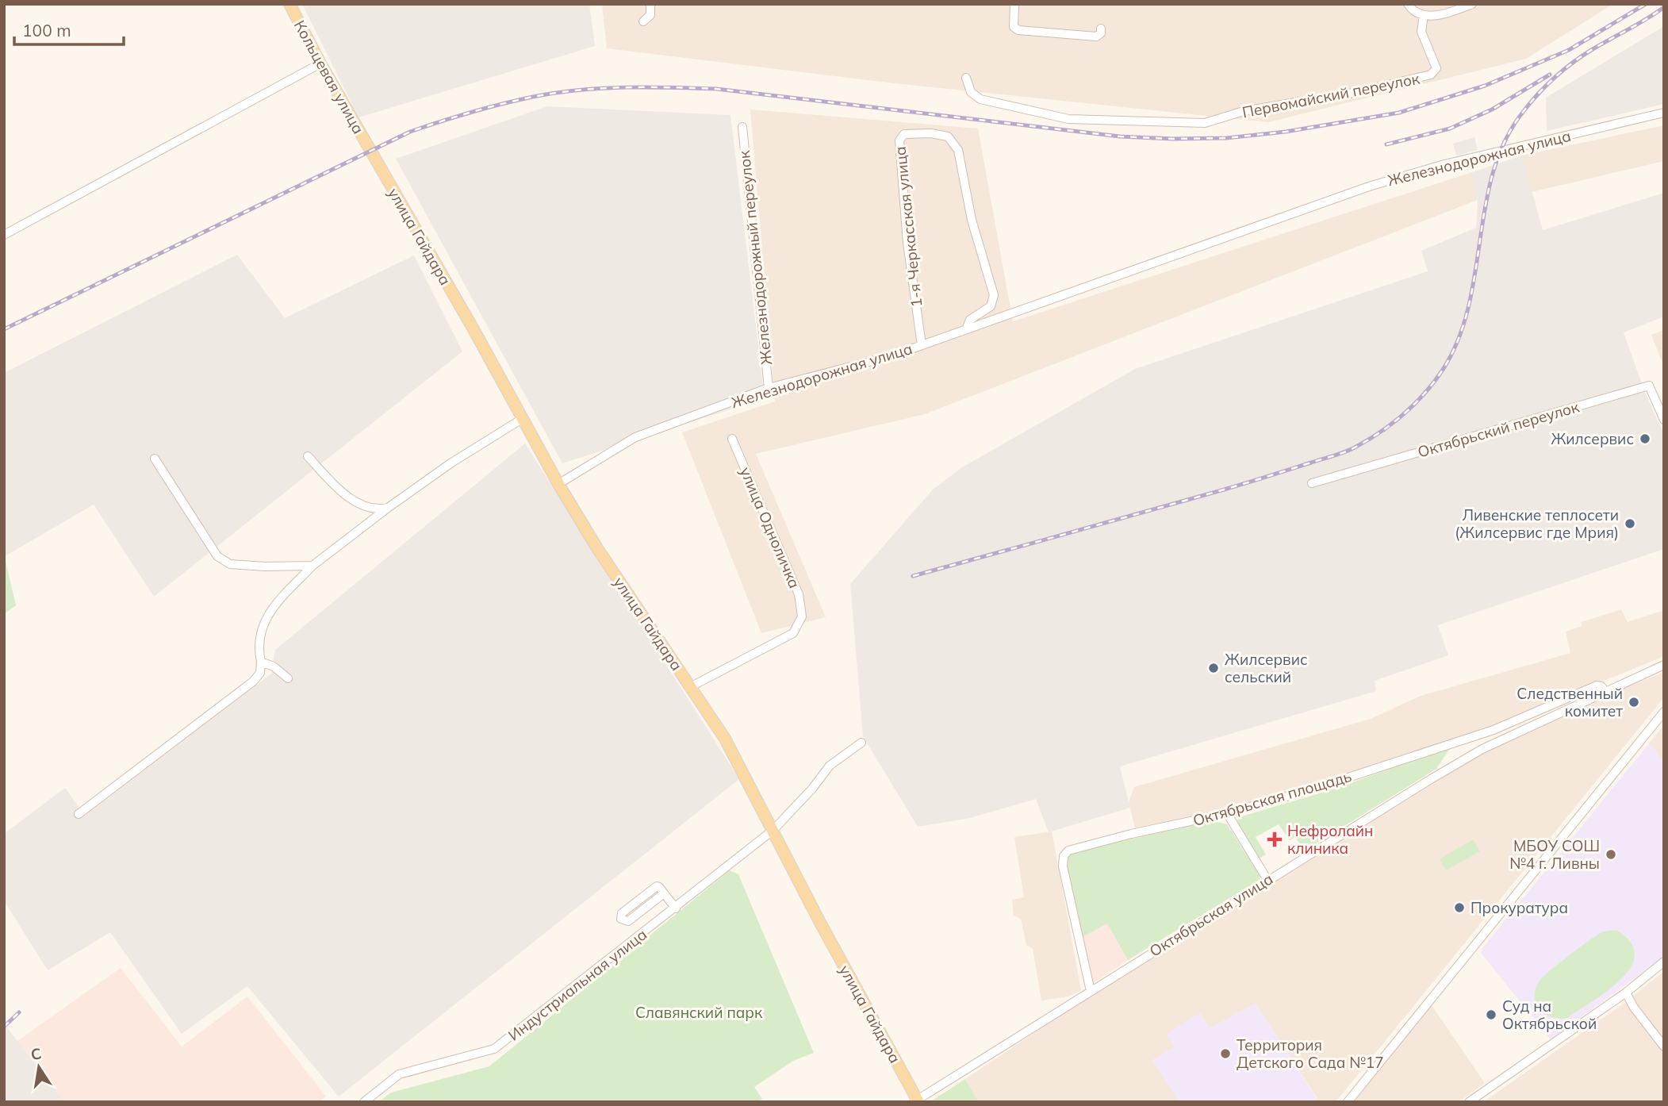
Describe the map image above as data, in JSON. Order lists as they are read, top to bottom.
{
  "streets": {
    "main road": ["Кольцевая улица", "улица Гайдара"],
    "street": [
      "Первомайский переулок",
      "Железнодорожная улица",
      "1-я Черкасская улица",
      "Железнодорожный переулок",
      "Октябрьский переулок",
      "улица Одноличка",
      "Октябрьская площадь",
      "Октябрьская улица",
      "Индустриальная улица"
    ]
  },
  "crossings": [
    ["Кольцевая улица", "улица Гайдара"],
    ["Железнодорожная улица", "1-я Черкасская улица"],
    ["Железнодорожная улица", "улица Гайдара"],
    ["Железнодорожная улица", "Железнодорожный переулок"],
    ["улица Гайдара", "улица Одноличка"],
    ["улица Гайдара", "Октябрьская улица"],
    ["улица Гайдара", "Индустриальная улица"],
    ["Октябрьская площадь", "Октябрьская улица"]
  ],
  "parks": ["Славянский парк"],
  "places": {
    "other": [
      "Жилсервис",
      "Ливенские теплосети (Жилсервис где Мрия)",
      "Жилсервис сельский",
      "Следственный комитет",
      "МБОУ СОШ №4 г. Ливны",
      "Прокуратура",
      "Суд на Октябрьской",
      "Территория Детского Сада №17"
    ],
    "health": ["Нефролайн клиника"]
  },
  "scale_bar": "100 m",
  "north": "top"
}
